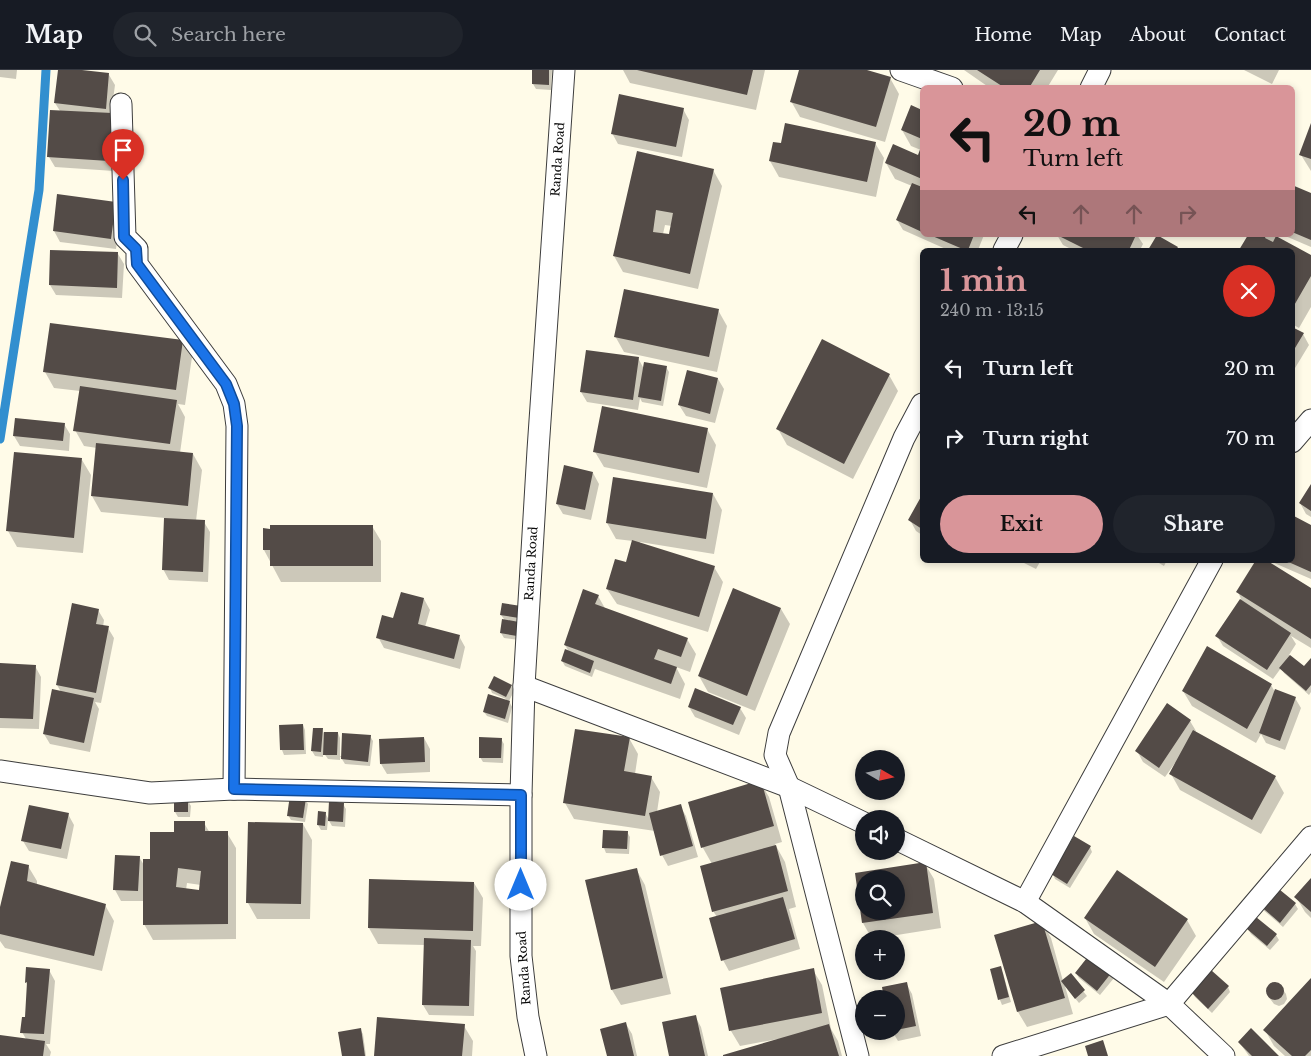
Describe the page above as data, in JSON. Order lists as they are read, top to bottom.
{
  "streets": {
    "street": ["Randa Road"]
  },
  "north": "right",
  "page": {
    "header": "Map",
    "search": "Search here",
    "nav": [
      "Home",
      "Map",
      "About",
      "Contact"
    ],
    "turn": ["20 m", "Turn left"],
    "heading": ["1 min", "240 m · 13:15"],
    "list": [
      {
        "name": "Turn left",
        "value": "20 m"
      },
      {
        "name": "Turn right",
        "value": "70 m"
      }
    ],
    "buttons": ["Exit", "Share"],
    "map_buttons": ["+", "−"]
  }
}
